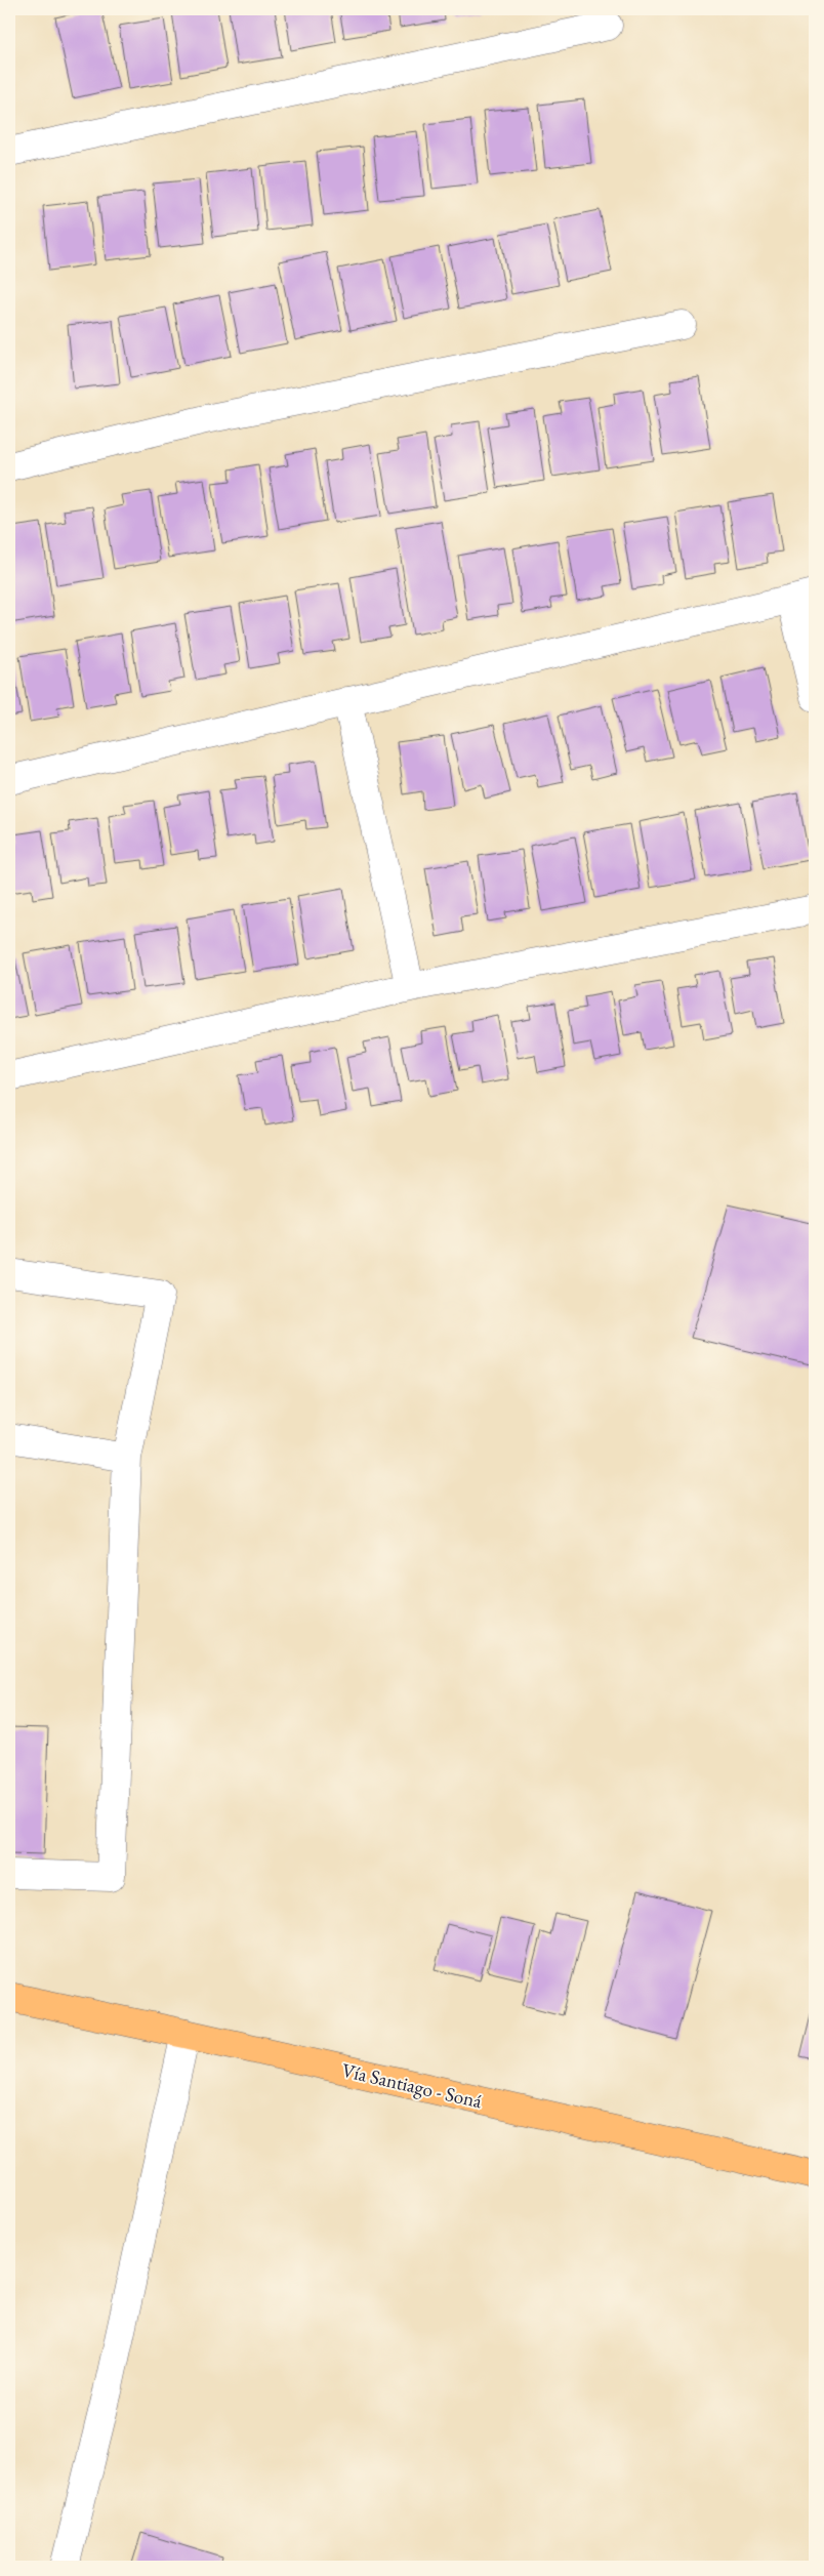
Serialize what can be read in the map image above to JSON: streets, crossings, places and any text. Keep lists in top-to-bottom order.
{
  "streets": {
    "main road": ["Vía Santiago - Soná"]
  }
}
